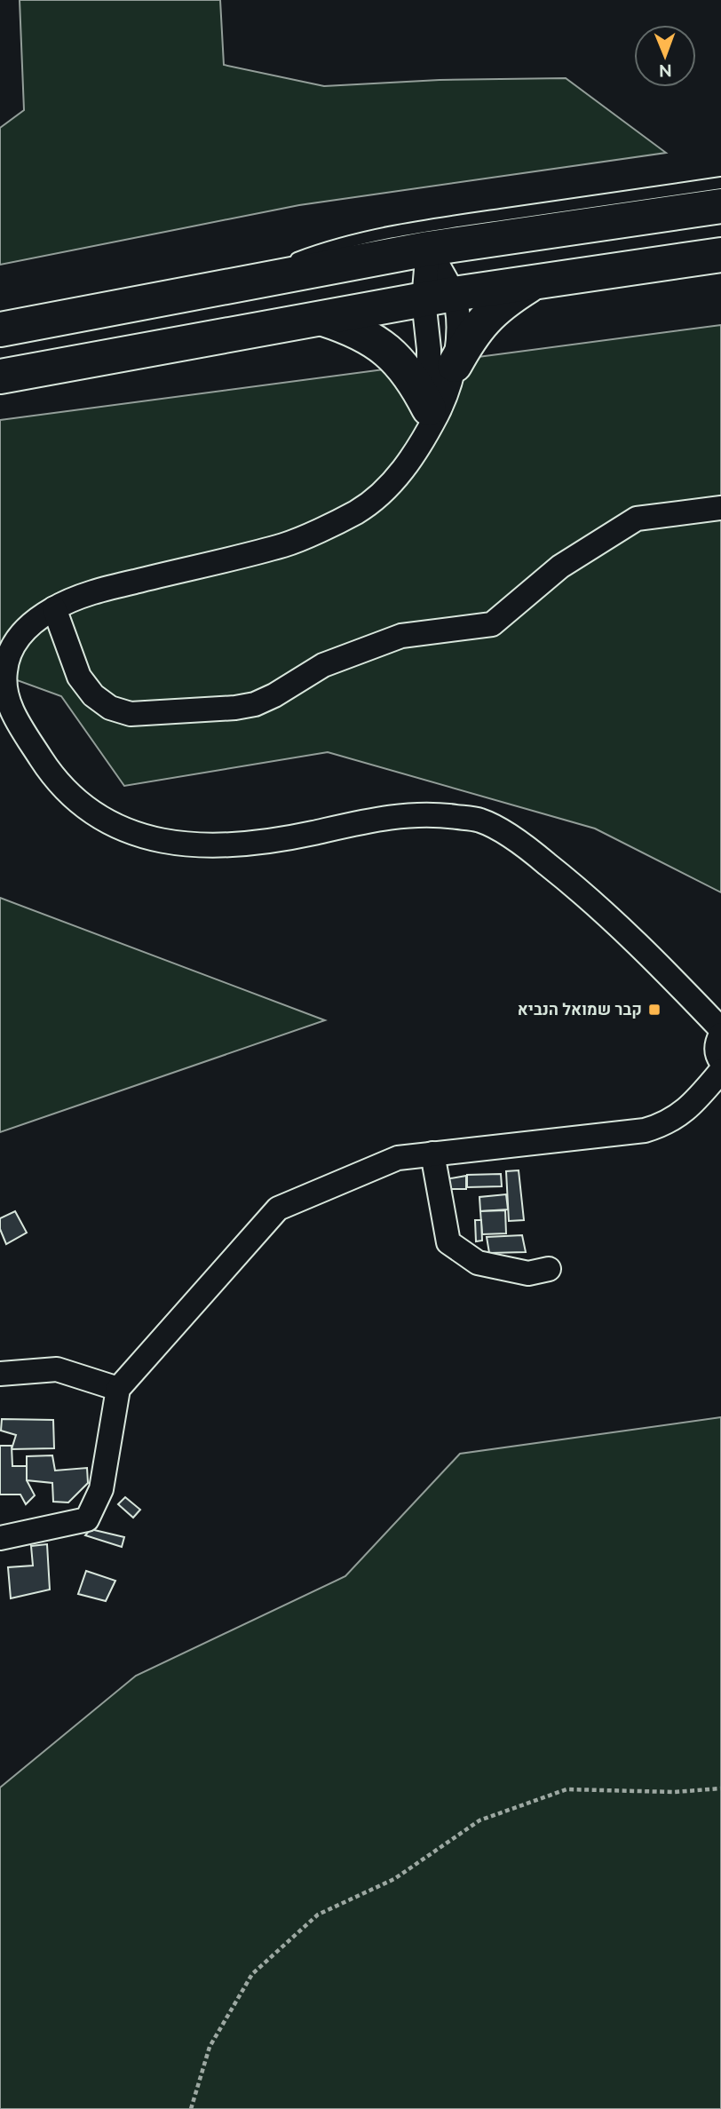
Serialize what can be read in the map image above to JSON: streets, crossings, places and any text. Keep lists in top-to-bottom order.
{
  "places": {
    "transit": ["קבר שמואל הנביא"]
  },
  "north": "bottom"
}
